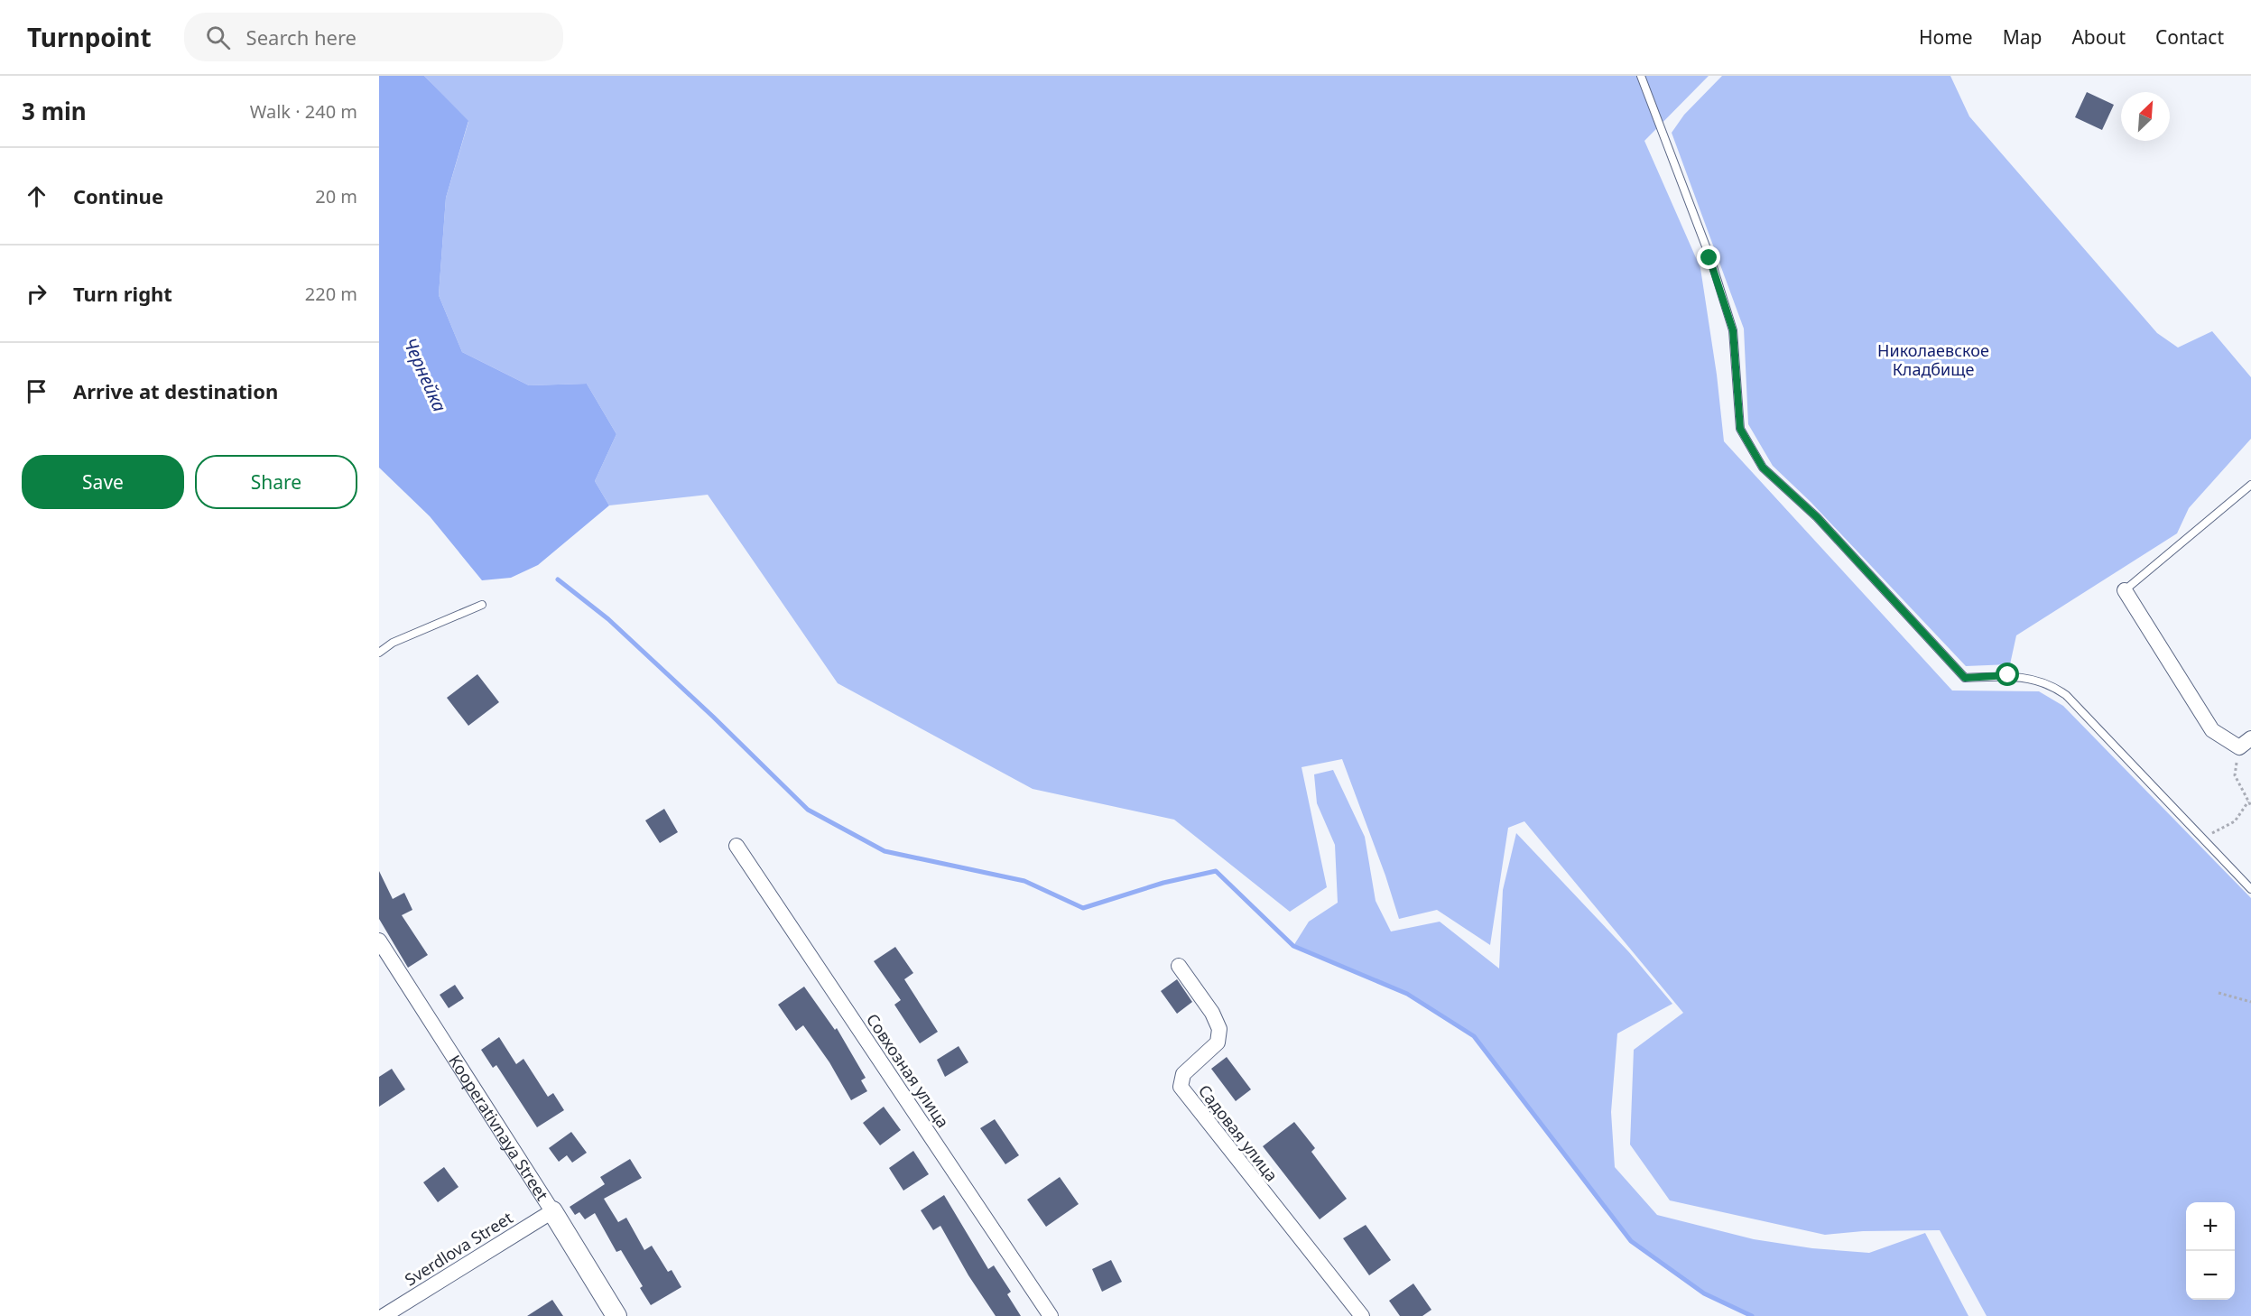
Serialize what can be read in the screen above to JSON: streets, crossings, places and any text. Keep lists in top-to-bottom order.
{
  "streets": {
    "street": [
      "Совхозная улица",
      "Kooperativnaya Street",
      "Садовая улица",
      "Sverdlova Street"
    ]
  },
  "crossings": [
    ["Kooperativnaya Street", "Sverdlova Street"]
  ],
  "water": ["Чернейка"],
  "parks": ["Николаевское Кладбище"],
  "north": "top right",
  "page": {
    "header": "Turnpoint",
    "search": "Search here",
    "nav": [
      "Home",
      "Map",
      "About",
      "Contact"
    ],
    "heading": ["3 min", "Walk · 240 m"],
    "list": [
      ["Continue", "20 m"],
      ["Turn right", "220 m"],
      "Arrive at destination"
    ],
    "buttons": ["Save", "Share"],
    "map_buttons": ["+", "−"]
  }
}
